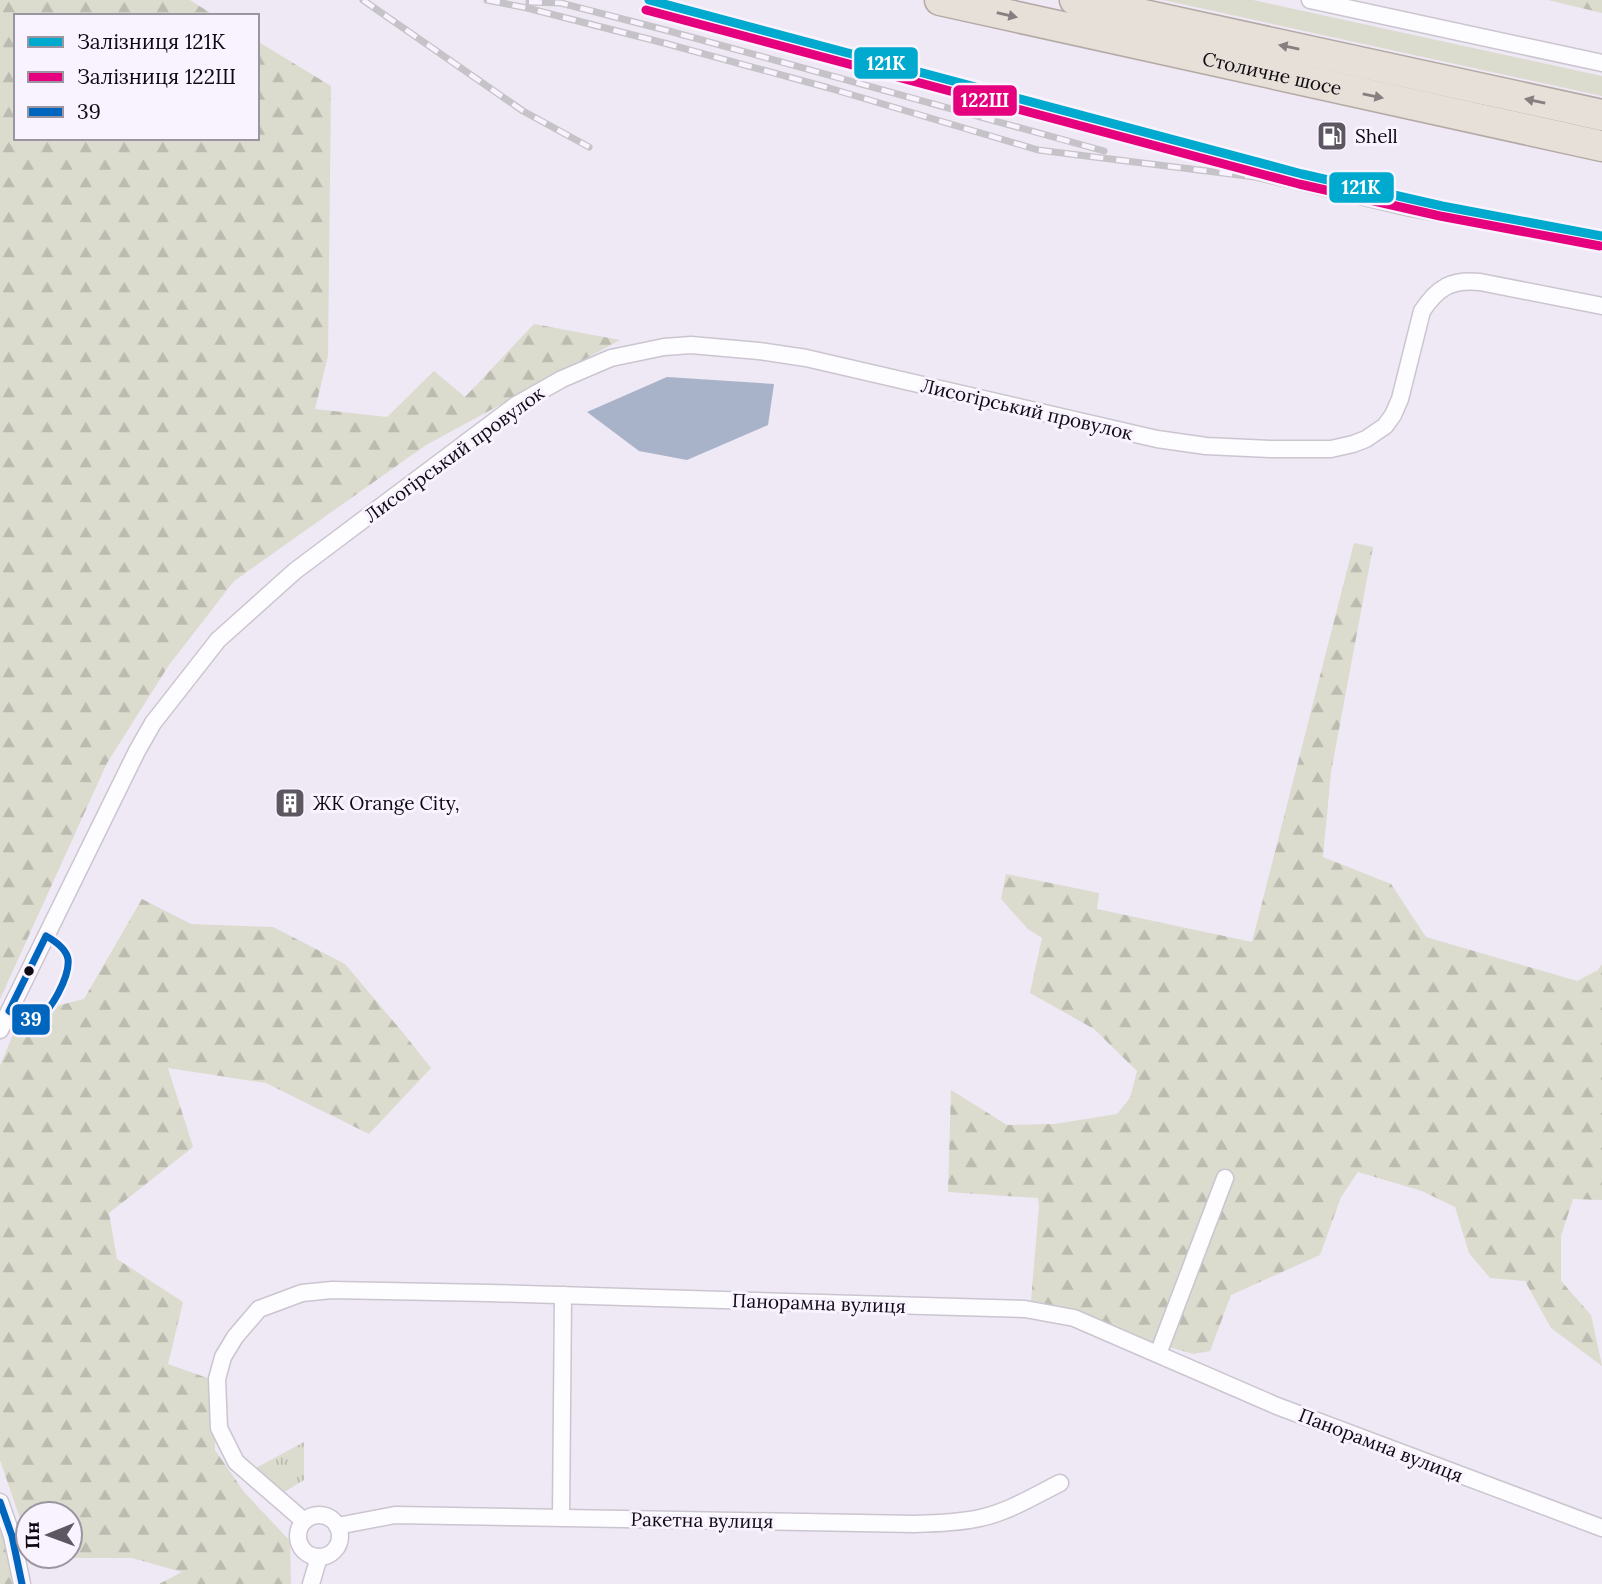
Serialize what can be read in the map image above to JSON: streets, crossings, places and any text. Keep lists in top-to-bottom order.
{
  "streets": {
    "highway": ["Столичне шосе"],
    "street": ["Лисогірський провулок", "Панорамна вулиця", "Ракетна вулиця"]
  },
  "crossings": [
    ["Панорамна вулиця", "Ракетна вулиця"]
  ],
  "places": {
    "fuel station": ["Shell"],
    "building": ["ЖК Orange City,"]
  },
  "lines": ["rail line 121К", "rail line 122Ш", "transit line 39"],
  "legend": ["Залізниця 121К", "Залізниця 122Ш", "39"],
  "north": "left"
}
